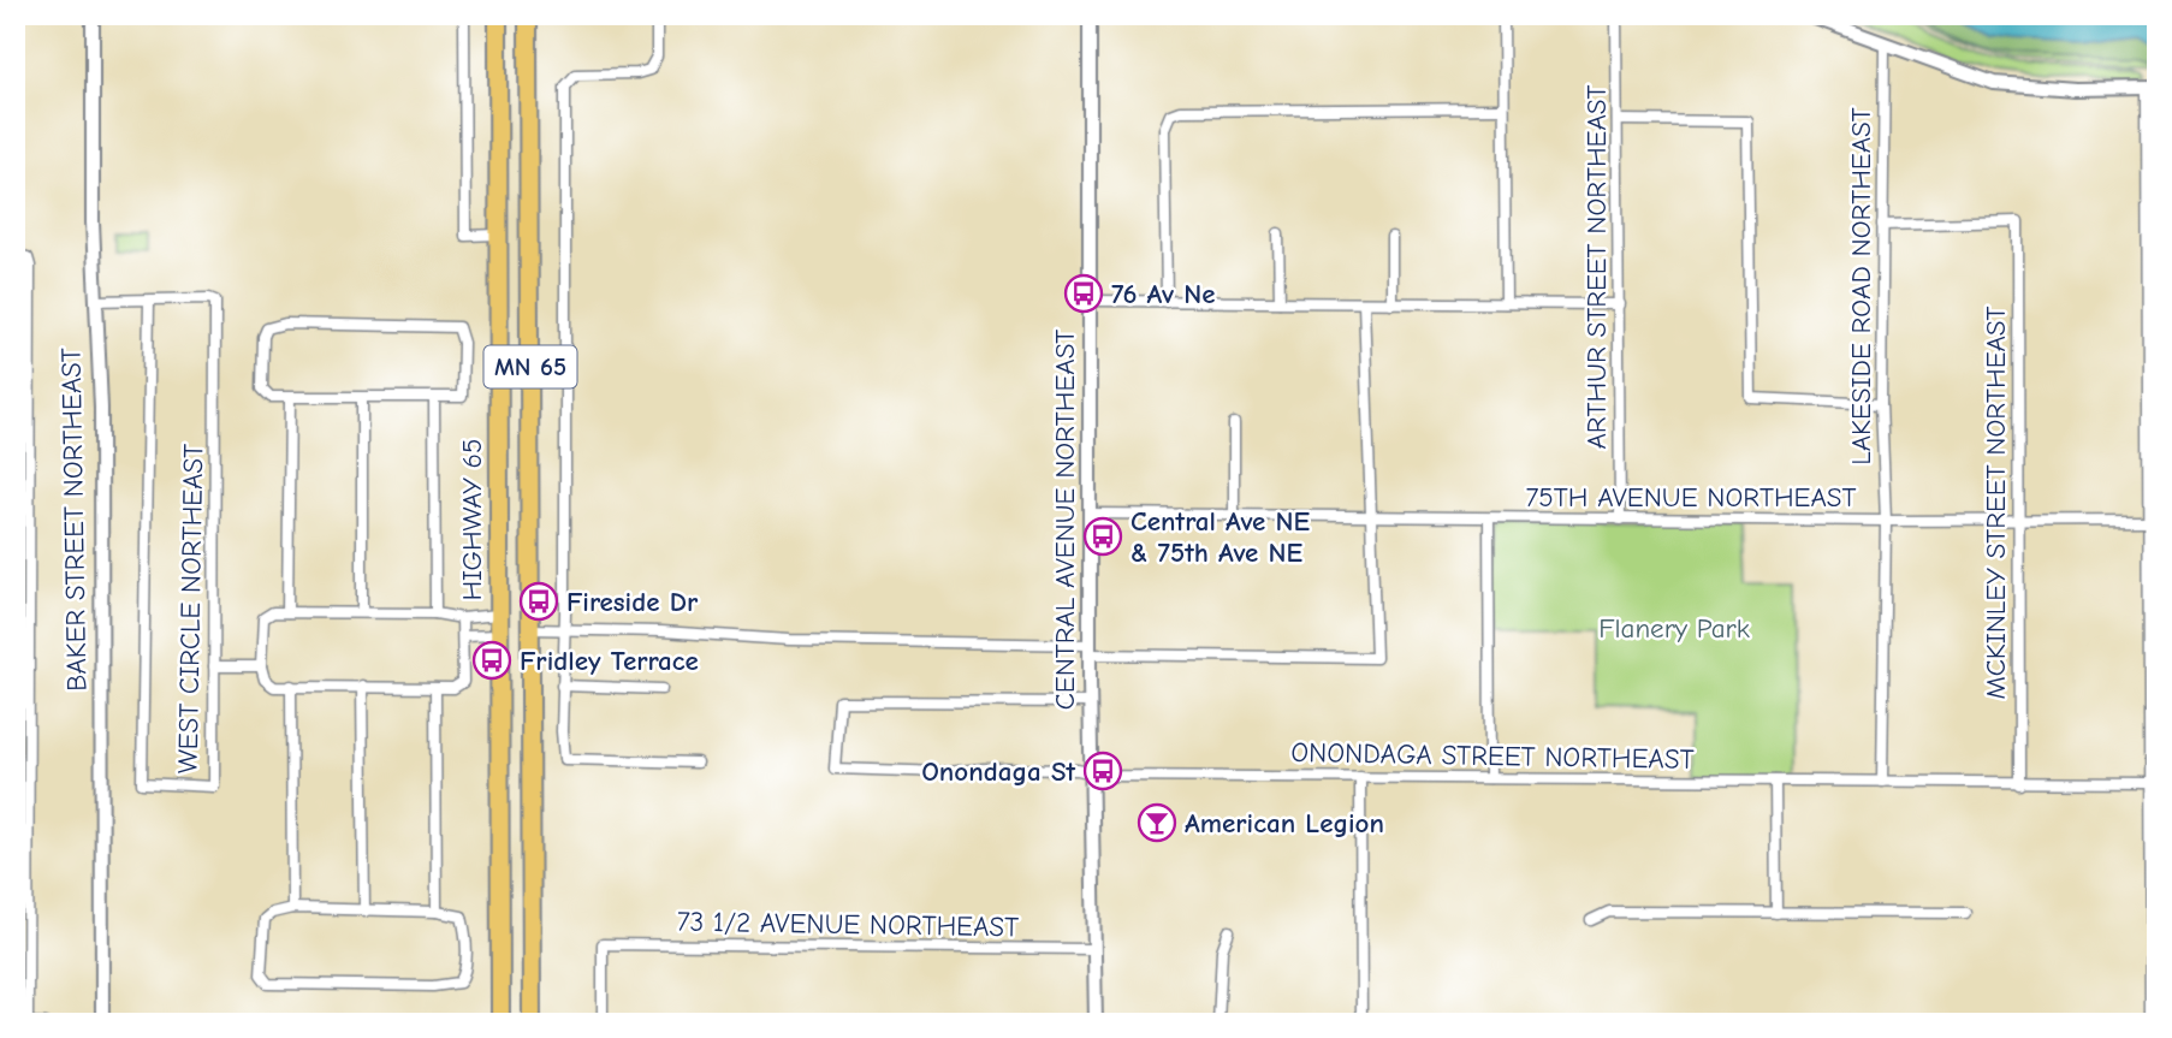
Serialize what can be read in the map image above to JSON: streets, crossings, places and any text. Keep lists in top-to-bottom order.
{
  "streets": {
    "highway": ["MN 65", "HIGHWAY 65"],
    "street": [
      "ARTHUR STREET NORTHEAST",
      "LAKESIDE ROAD NORTHEAST",
      "75TH AVENUE NORTHEAST",
      "MCKINLEY STREET NORTHEAST",
      "BAKER STREET NORTHEAST",
      "CENTRAL AVENUE NORTHEAST",
      "WEST CIRCLE NORTHEAST",
      "ONONDAGA STREET NORTHEAST",
      "73 1/2 AVENUE NORTHEAST"
    ]
  },
  "crossings": [
    ["ARTHUR STREET NORTHEAST", "75TH AVENUE NORTHEAST"],
    ["LAKESIDE ROAD NORTHEAST", "75TH AVENUE NORTHEAST"],
    ["LAKESIDE ROAD NORTHEAST", "MCKINLEY STREET NORTHEAST"],
    ["LAKESIDE ROAD NORTHEAST", "ONONDAGA STREET NORTHEAST"],
    ["75TH AVENUE NORTHEAST", "MCKINLEY STREET NORTHEAST"],
    ["75TH AVENUE NORTHEAST", "CENTRAL AVENUE NORTHEAST"],
    ["MCKINLEY STREET NORTHEAST", "ONONDAGA STREET NORTHEAST"],
    ["BAKER STREET NORTHEAST", "WEST CIRCLE NORTHEAST"],
    ["CENTRAL AVENUE NORTHEAST", "ONONDAGA STREET NORTHEAST"],
    ["CENTRAL AVENUE NORTHEAST", "73 1/2 AVENUE NORTHEAST"]
  ],
  "parks": ["Flanery Park"],
  "places": {
    "bus stop": [
      "76 Av Ne",
      "Central Ave NE & 75th Ave NE",
      "Fireside Dr",
      "Fridley Terrace",
      "Onondaga St"
    ],
    "bar": ["American Legion"]
  }
}
